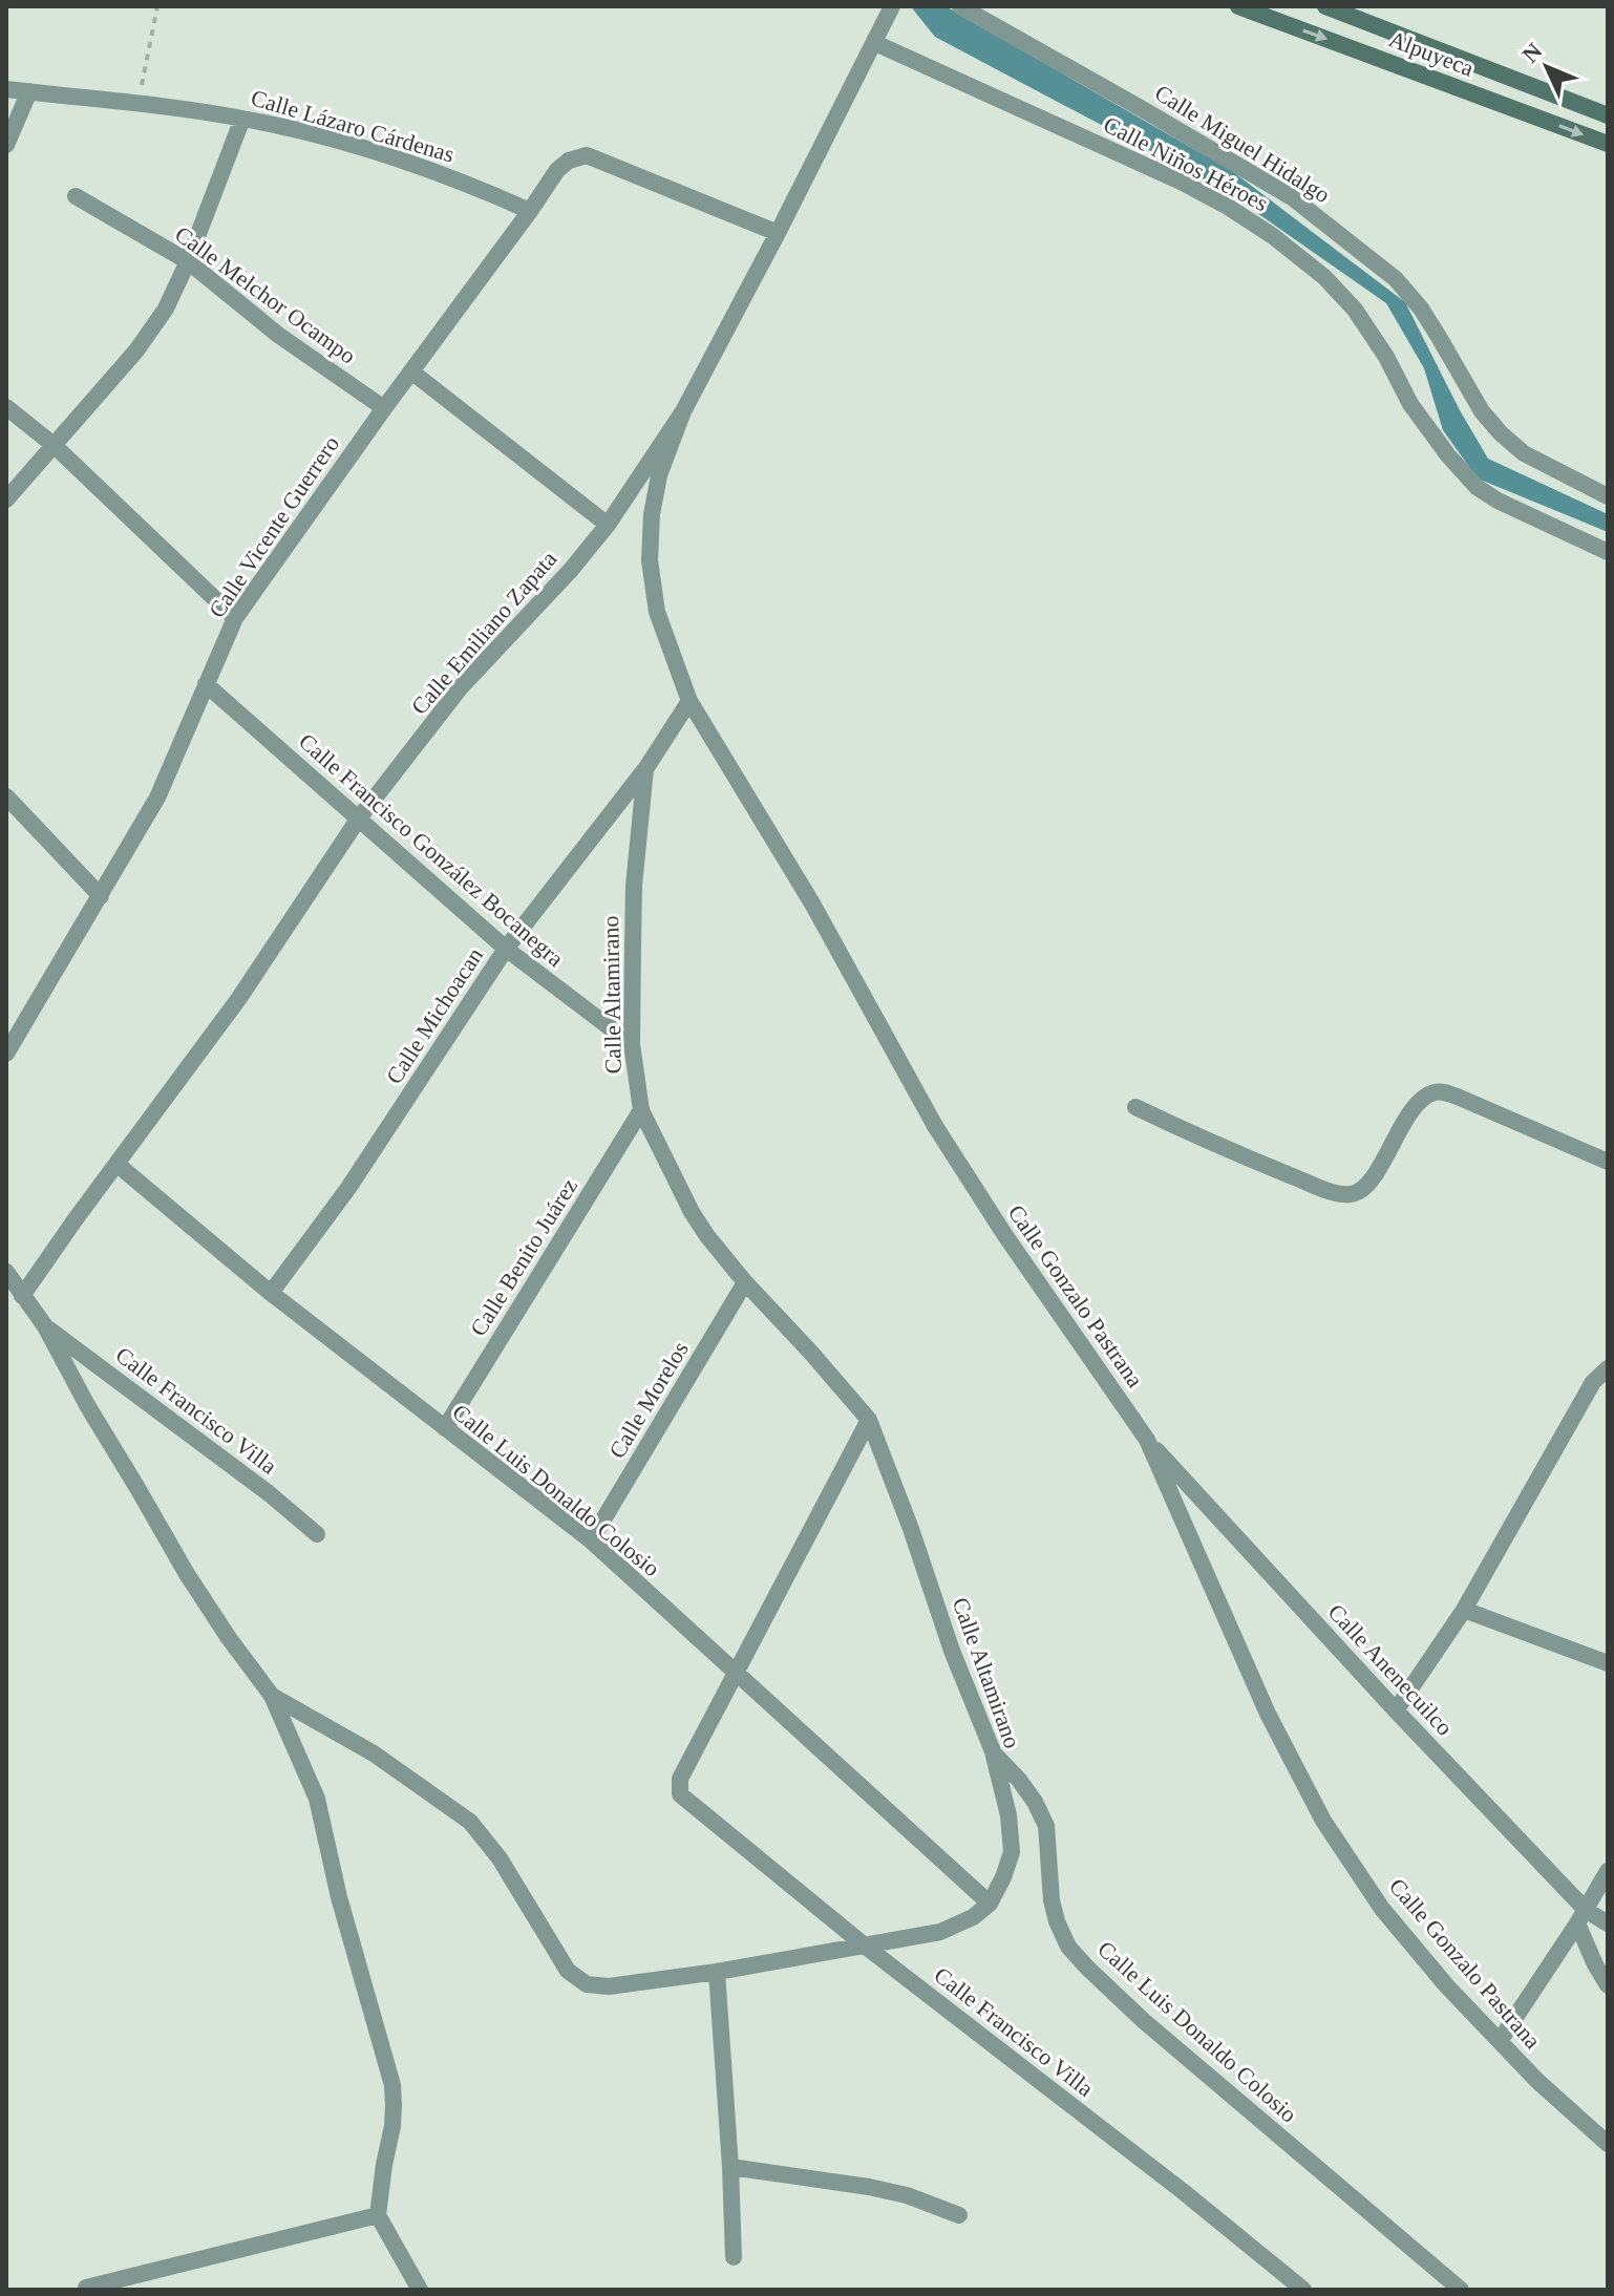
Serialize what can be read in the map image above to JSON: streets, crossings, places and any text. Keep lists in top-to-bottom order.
{
  "streets": {
    "main road": ["Alpuyeca"],
    "street": [
      "Calle Lázaro Cárdenas",
      "Calle Miguel Hidalgo",
      "Calle Niños Héroes",
      "Calle Melchor Ocampo",
      "Calle Vicente Guerrero",
      "Calle Emiliano Zapata",
      "Calle Francisco González Bocanegra",
      "Calle Altamirano",
      "Calle Michoacan",
      "Calle Benito Juárez",
      "Calle Gonzalo Pastrana",
      "Calle Morelos",
      "Calle Francisco Villa",
      "Calle Luis Donaldo Colosio",
      "Calle Anenecuilco"
    ]
  },
  "crossings": [
    ["Calle Lázaro Cárdenas", "Calle Vicente Guerrero"],
    ["Calle Niños Héroes", "Calle Emiliano Zapata"],
    ["Calle Melchor Ocampo", "Calle Vicente Guerrero"],
    ["Calle Vicente Guerrero", "Calle Emiliano Zapata"],
    ["Calle Vicente Guerrero", "Calle Francisco González Bocanegra"],
    ["Calle Emiliano Zapata", "Calle Francisco González Bocanegra"],
    ["Calle Emiliano Zapata", "Calle Gonzalo Pastrana"],
    ["Calle Emiliano Zapata", "Calle Luis Donaldo Colosio"],
    ["Calle Francisco González Bocanegra", "Calle Altamirano"],
    ["Calle Francisco González Bocanegra", "Calle Michoacan"],
    ["Calle Altamirano", "Calle Michoacan"],
    ["Calle Altamirano", "Calle Benito Juárez"],
    ["Calle Altamirano", "Calle Gonzalo Pastrana"],
    ["Calle Altamirano", "Calle Morelos"],
    ["Calle Altamirano", "Calle Luis Donaldo Colosio"],
    ["Calle Michoacan", "Calle Luis Donaldo Colosio"],
    ["Calle Benito Juárez", "Calle Luis Donaldo Colosio"],
    ["Calle Gonzalo Pastrana", "Calle Anenecuilco"],
    ["Calle Morelos", "Calle Luis Donaldo Colosio"],
    ["Calle Francisco Villa", "Calle Luis Donaldo Colosio"]
  ],
  "north": "top left"
}
